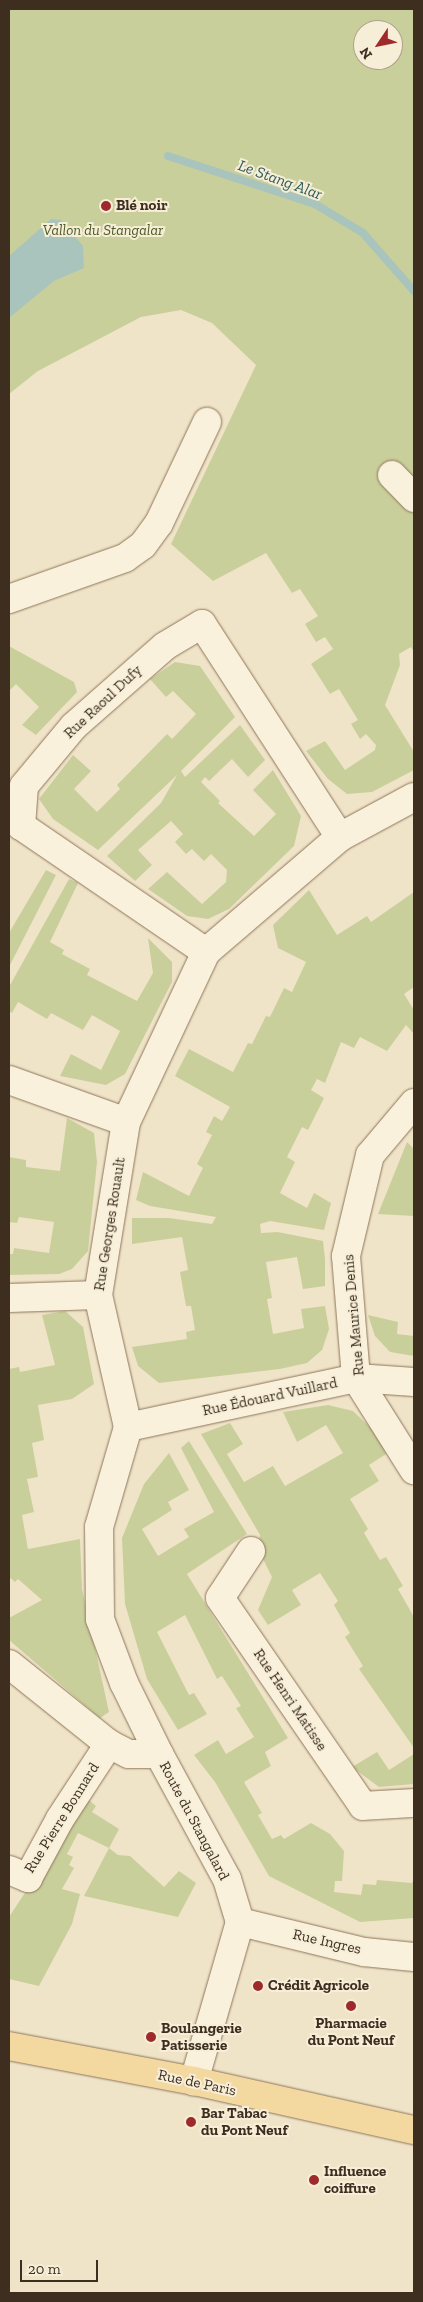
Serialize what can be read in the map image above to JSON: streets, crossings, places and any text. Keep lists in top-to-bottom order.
{
  "streets": {
    "main road": ["Rue de Paris"],
    "street": [
      "Rue Raoul Dufy",
      "Rue Georges Rouault",
      "Rue Maurice Denis",
      "Rue Édouard Vuillard",
      "Rue Henri Matisse",
      "Rue Pierre Bonnard",
      "Route du Stangalard",
      "Rue Ingres"
    ]
  },
  "crossings": [
    ["Rue Raoul Dufy", "Rue Georges Rouault"],
    ["Rue Georges Rouault", "Rue Édouard Vuillard"],
    ["Rue Georges Rouault", "Route du Stangalard"],
    ["Rue Maurice Denis", "Rue Édouard Vuillard"],
    ["Rue Pierre Bonnard", "Route du Stangalard"],
    ["Route du Stangalard", "Rue Ingres"]
  ],
  "water": ["Le Stang Alar"],
  "parks": ["Vallon du Stangalar"],
  "places": [
    "Blé noir",
    "Crédit Agricole",
    "Pharmacie du Pont Neuf",
    "Boulangerie Patisserie",
    "Bar Tabac du Pont Neuf",
    "Influence coiffure"
  ],
  "scale_bar": "20 m",
  "north": "bottom left"
}
